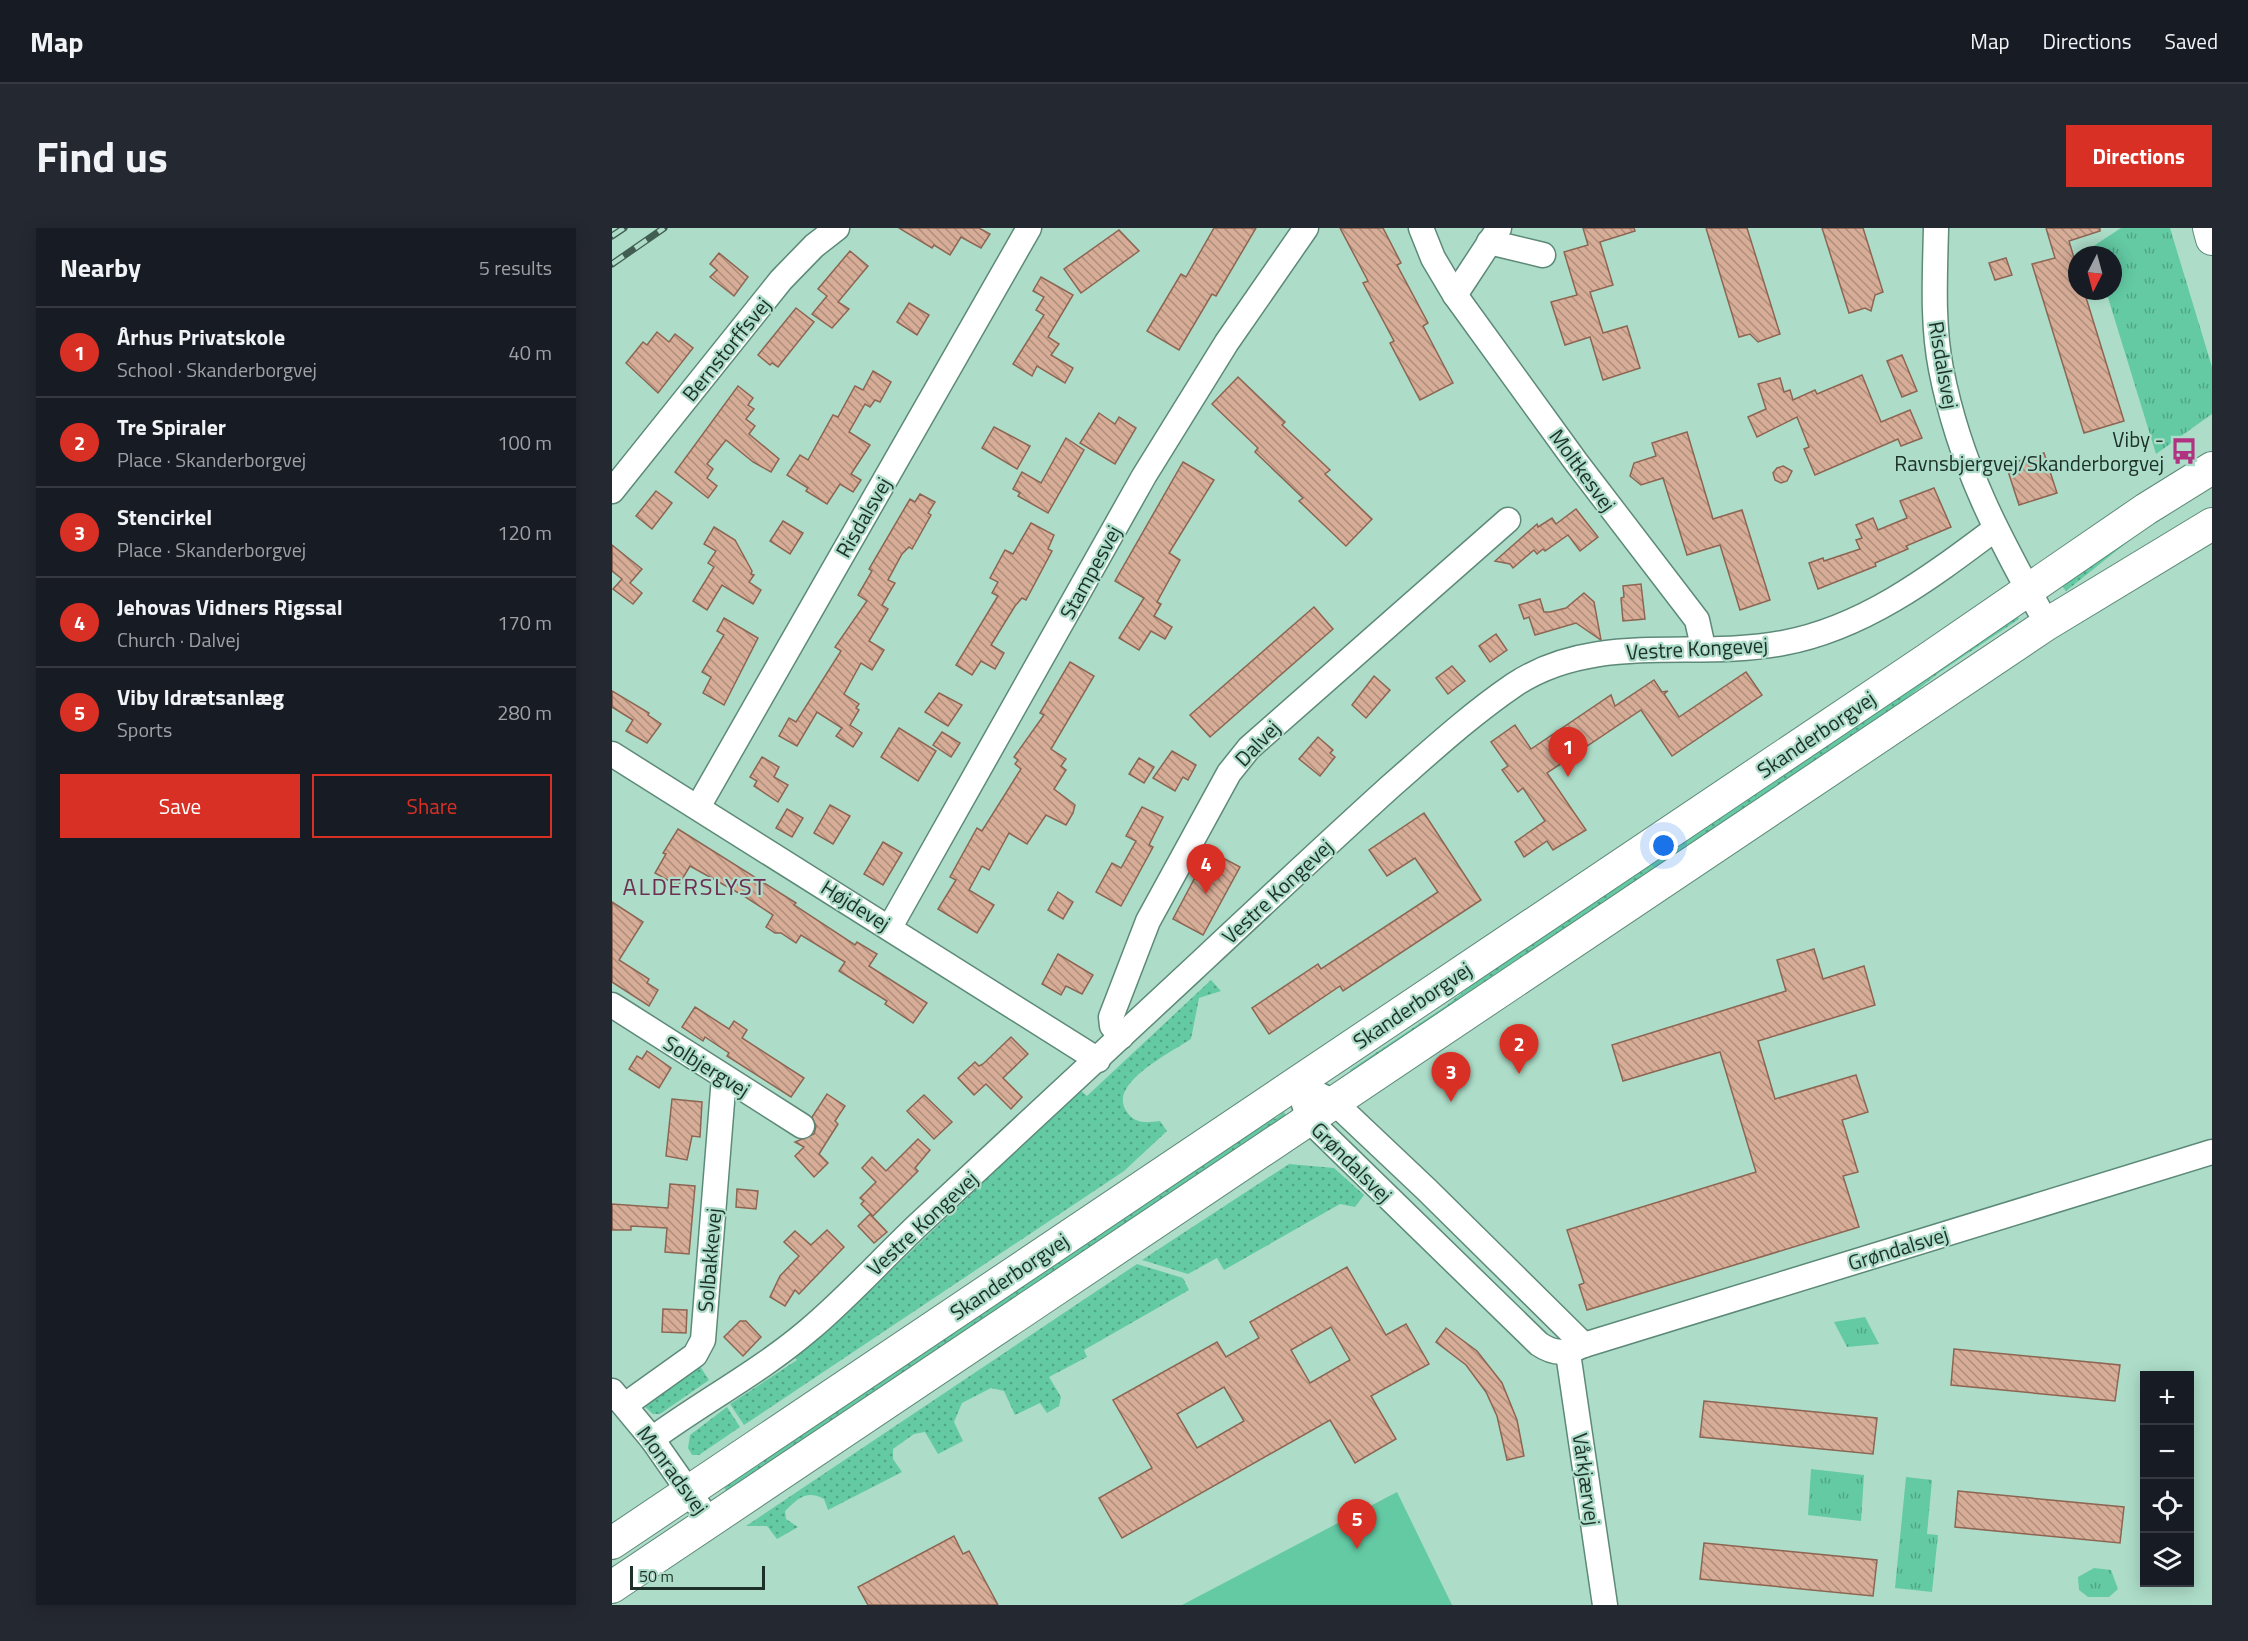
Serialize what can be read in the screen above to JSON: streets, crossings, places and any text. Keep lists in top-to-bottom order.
{
  "streets": {
    "main road": ["Skanderborgvej"],
    "street": [
      "Bernstorffsvej",
      "Risdalsvej",
      "Moltkesvej",
      "Stampesvej",
      "Vestre Kongevej",
      "Dalvej",
      "Højdevej",
      "Solbjergvej",
      "Grøndalsvej",
      "Solbakkevej",
      "Monradsvej",
      "Vårkjærvej"
    ]
  },
  "crossings": [
    ["Risdalsvej", "Vestre Kongevej"],
    ["Risdalsvej", "Skanderborgvej"],
    ["Risdalsvej", "Højdevej"],
    ["Moltkesvej", "Vestre Kongevej"],
    ["Stampesvej", "Højdevej"],
    ["Vestre Kongevej", "Dalvej"],
    ["Vestre Kongevej", "Højdevej"],
    ["Vestre Kongevej", "Monradsvej"],
    ["Skanderborgvej", "Grøndalsvej"],
    ["Skanderborgvej", "Monradsvej"],
    ["Solbjergvej", "Solbakkevej"],
    ["Grøndalsvej", "Vårkjærvej"],
    ["Solbakkevej", "Monradsvej"]
  ],
  "districts": ["ALDERSLYST"],
  "places": {
    "bus stop": ["Viby - Ravnsbjergvej/Skanderborgvej"]
  },
  "scale_bar": "50 m",
  "north": "bottom",
  "page": {
    "header": "Map",
    "nav": ["Map", "Directions", "Saved"],
    "title": "Find us",
    "buttons": [
      "Directions",
      ["Save", "Share"]
    ],
    "heading": ["Nearby", "5 results"],
    "list": [
      {
        "mark": "1",
        "name": "Århus Privatskole",
        "note": "School · Skanderborgvej",
        "value": "40 m"
      },
      {
        "mark": "2",
        "name": "Tre Spiraler",
        "note": "Place · Skanderborgvej",
        "value": "100 m"
      },
      {
        "mark": "3",
        "name": "Stencirkel",
        "note": "Place · Skanderborgvej",
        "value": "120 m"
      },
      {
        "mark": "4",
        "name": "Jehovas Vidners Rigssal",
        "note": "Church · Dalvej",
        "value": "170 m"
      },
      {
        "mark": "5",
        "name": "Viby Idrætsanlæg",
        "note": "Sports",
        "value": "280 m"
      }
    ],
    "pins": [
      "1",
      "4",
      "2",
      "3",
      "5"
    ],
    "map_buttons": ["+", "−"],
    "scale": "50 m"
  }
}
